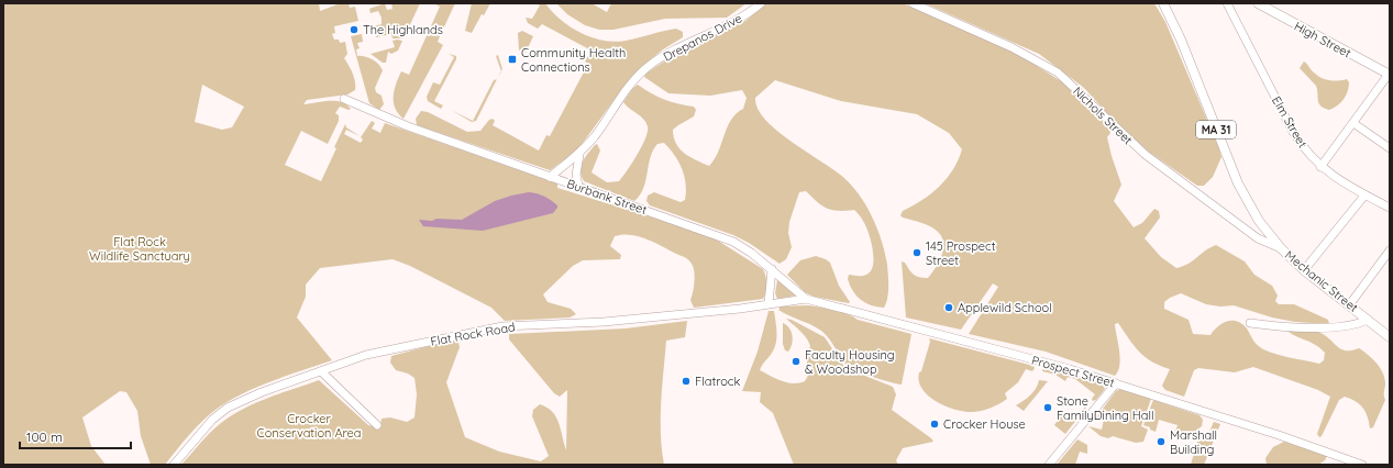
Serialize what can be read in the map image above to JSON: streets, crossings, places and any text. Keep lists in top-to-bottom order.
{
  "streets": {
    "main road": ["High Street", "MA 31", "Mechanic Street"],
    "street": [
      "Drepanos Drive",
      "Nichols Street",
      "Elm Street",
      "Burbank Street",
      "Flat Rock Road",
      "Prospect Street"
    ]
  },
  "crossings": [
    ["Drepanos Drive", "Burbank Street"],
    ["Nichols Street", "Mechanic Street"],
    ["Burbank Street", "Flat Rock Road"],
    ["Burbank Street", "Prospect Street"],
    ["Flat Rock Road", "Prospect Street"]
  ],
  "parks": ["Flat Rock Wildlife Sanctuary", "Crocker Conservation Area"],
  "places": {
    "other": [
      "The Highlands",
      "145 Prospect Street",
      "Applewild School",
      "Faculty Housing & Woodshop",
      "Flatrock",
      "Stone FamilyDining Hall",
      "Crocker House",
      "Marshall Building"
    ],
    "transit": ["Community Health Connections"]
  },
  "scale_bar": "100 m"
}
